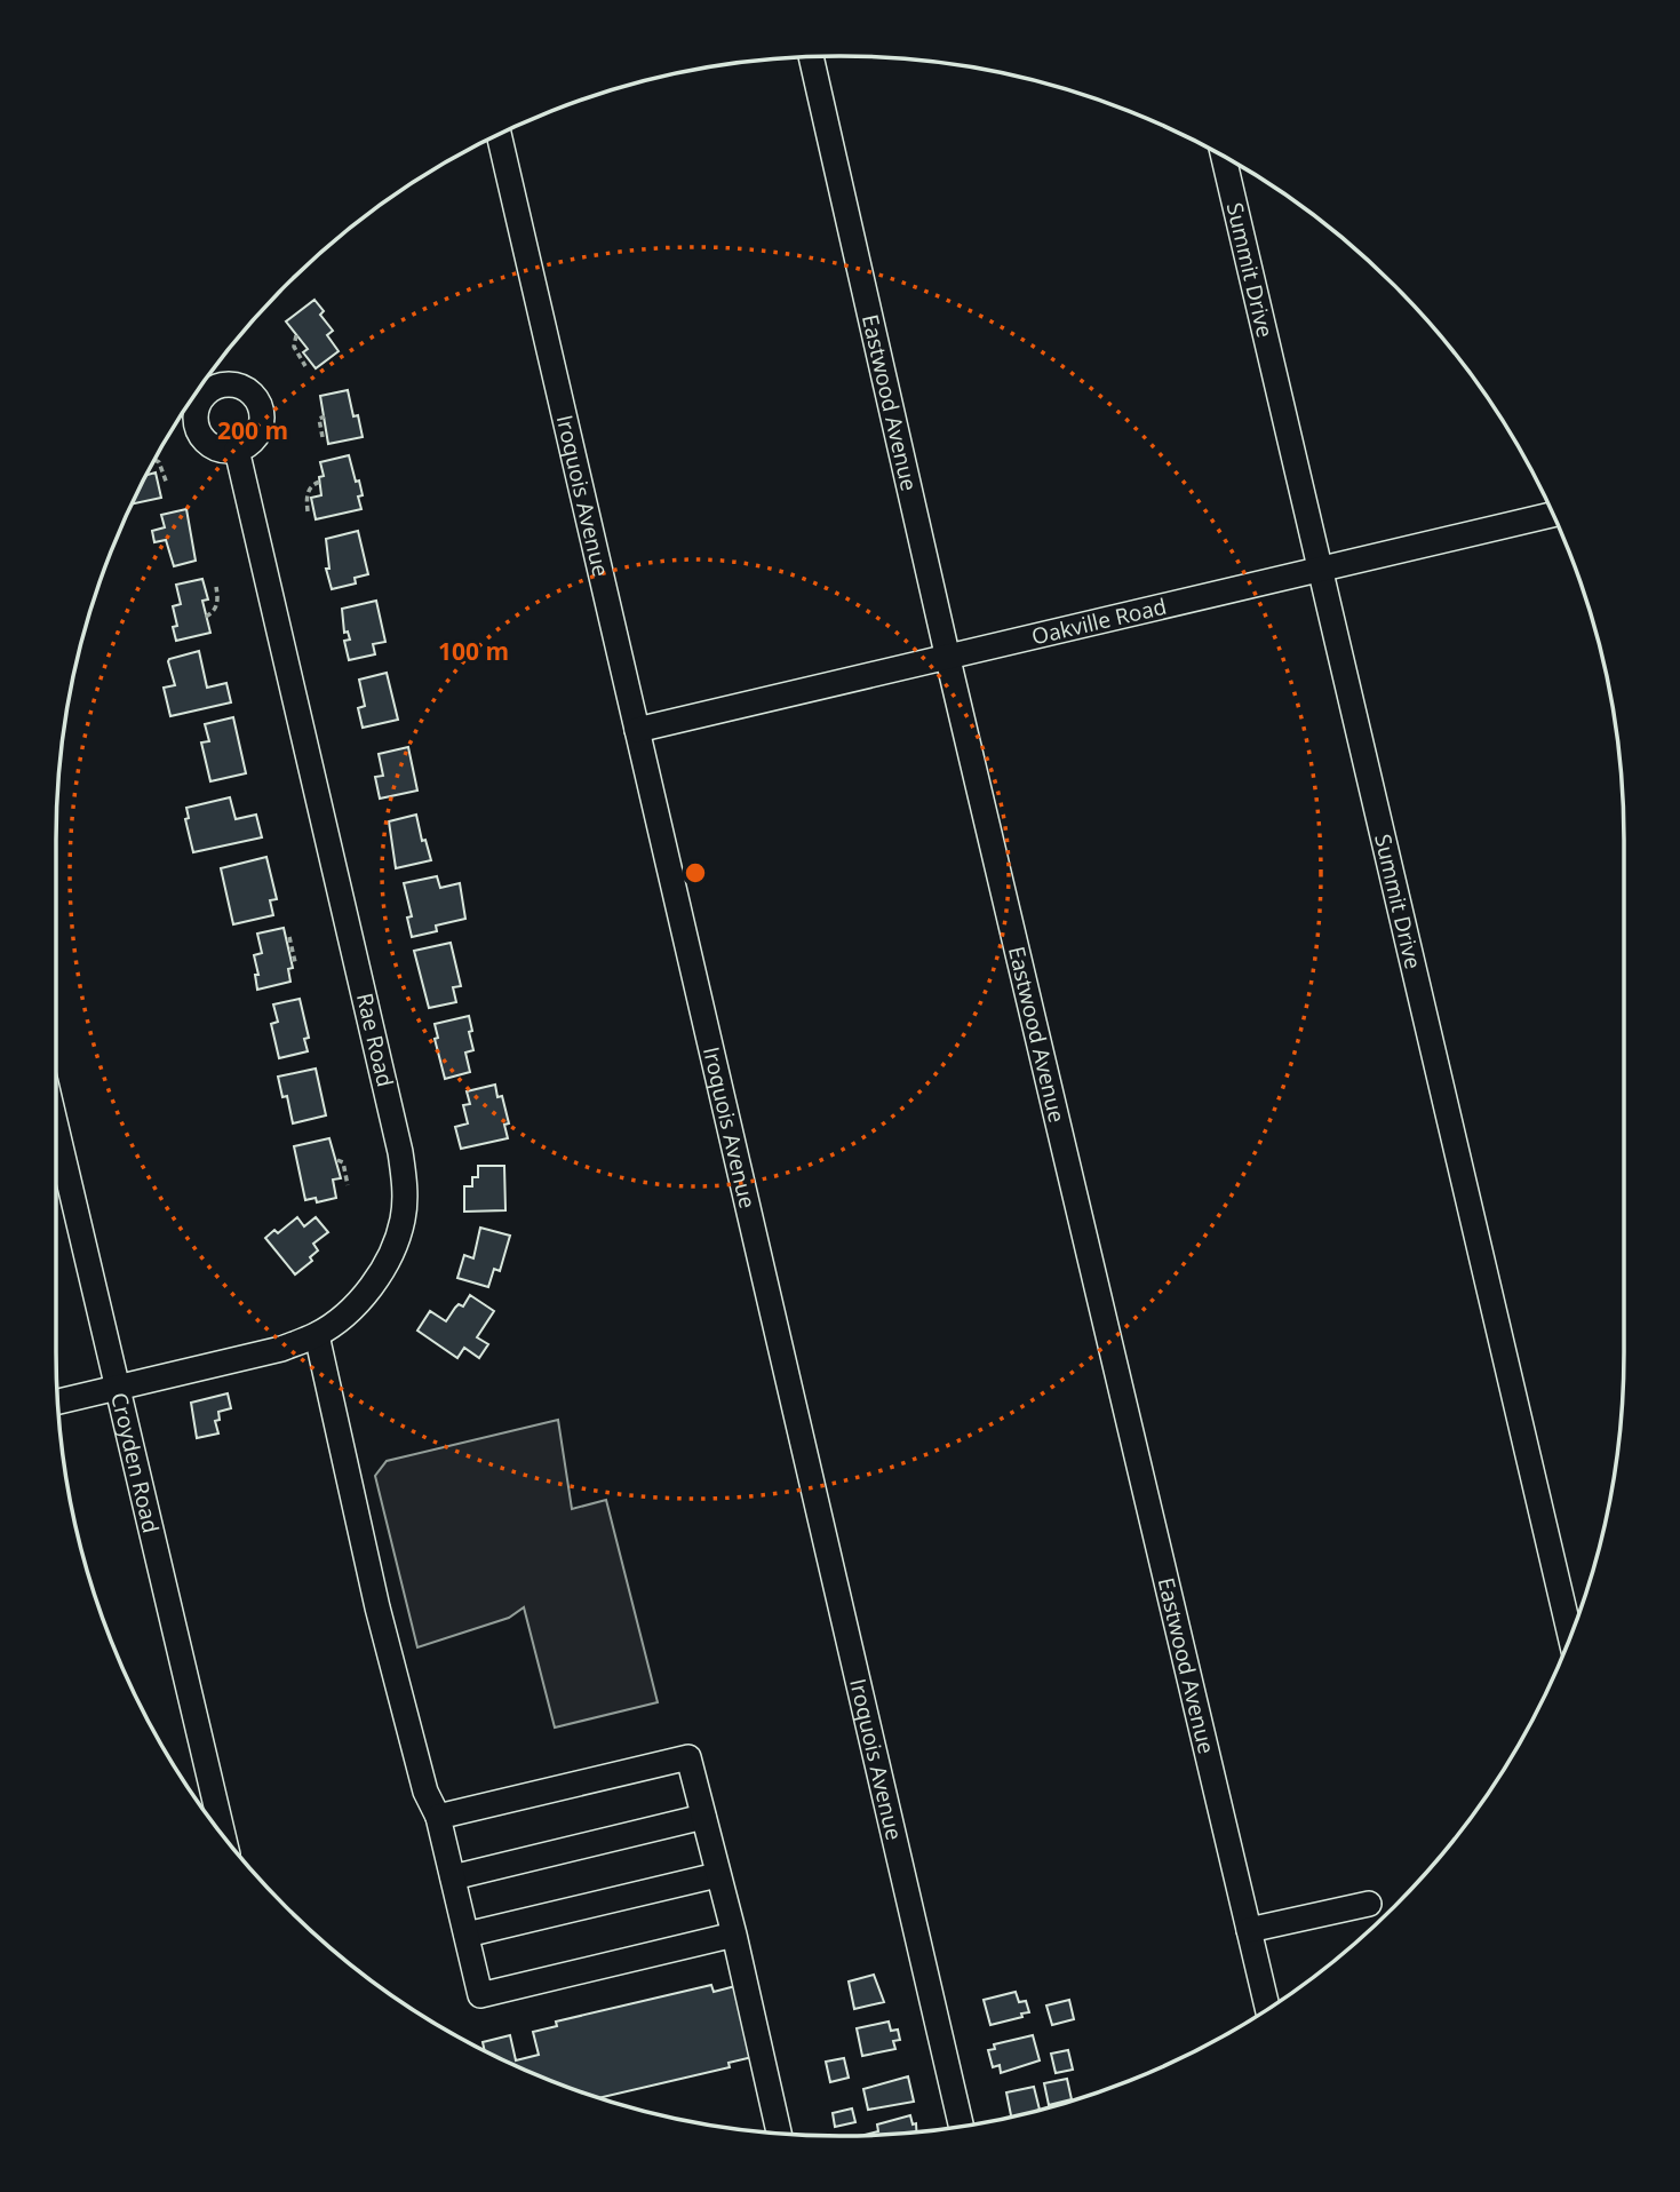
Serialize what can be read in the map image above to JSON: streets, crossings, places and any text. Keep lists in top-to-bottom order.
{
  "streets": {
    "street": [
      "Summit Drive",
      "Eastwood Avenue",
      "Iroquois Avenue",
      "Oakville Road",
      "Rae Road",
      "Croyden Road"
    ]
  },
  "crossings": [
    ["Summit Drive", "Oakville Road"],
    ["Eastwood Avenue", "Oakville Road"],
    ["Iroquois Avenue", "Oakville Road"],
    ["Rae Road", "Croyden Road"]
  ],
  "rings": ["200 m", "100 m"]
}
